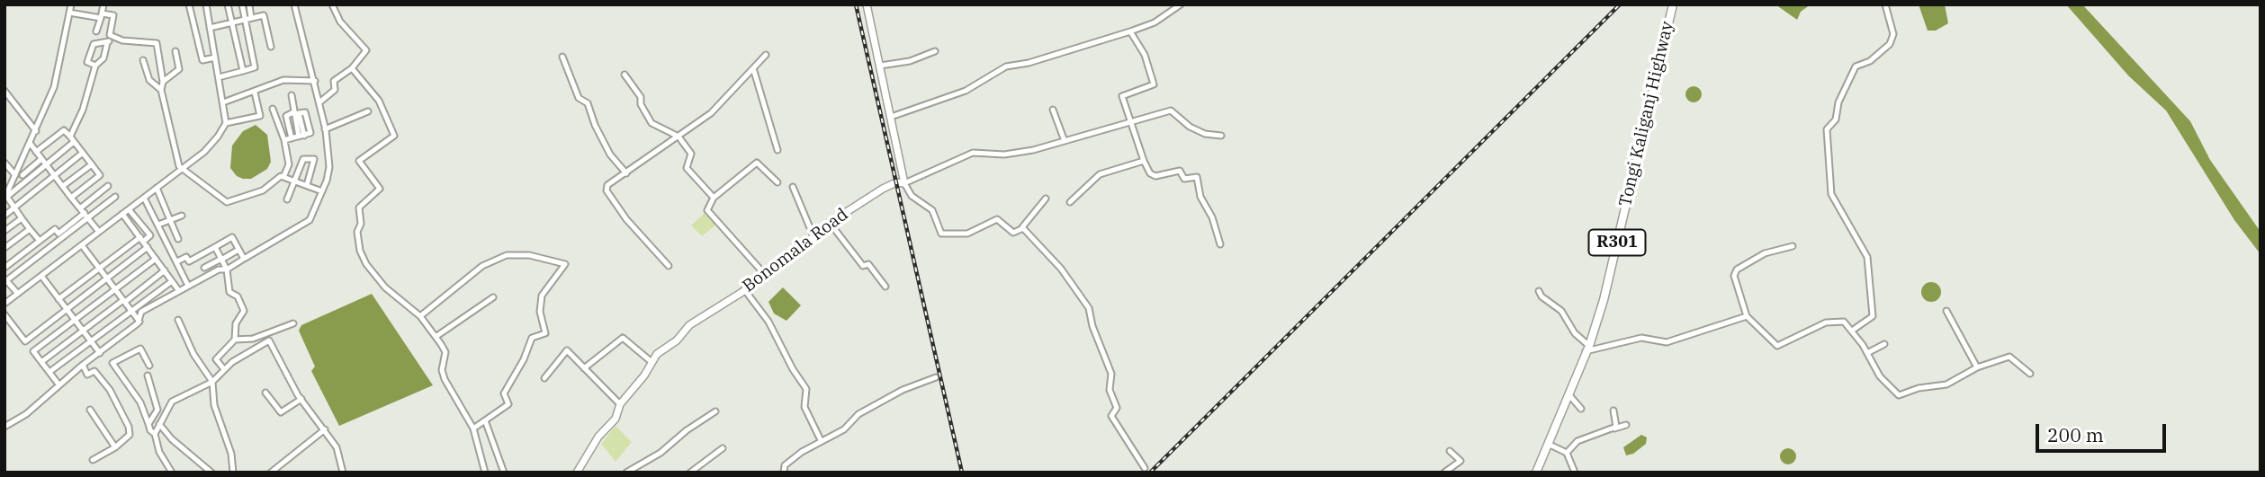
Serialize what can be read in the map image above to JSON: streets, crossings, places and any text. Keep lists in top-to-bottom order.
{
  "streets": {
    "main road": ["Tongi Kaliganj Highway", "R301"],
    "street": ["Bonomala Road"]
  },
  "scale_bar": "200 m"
}
